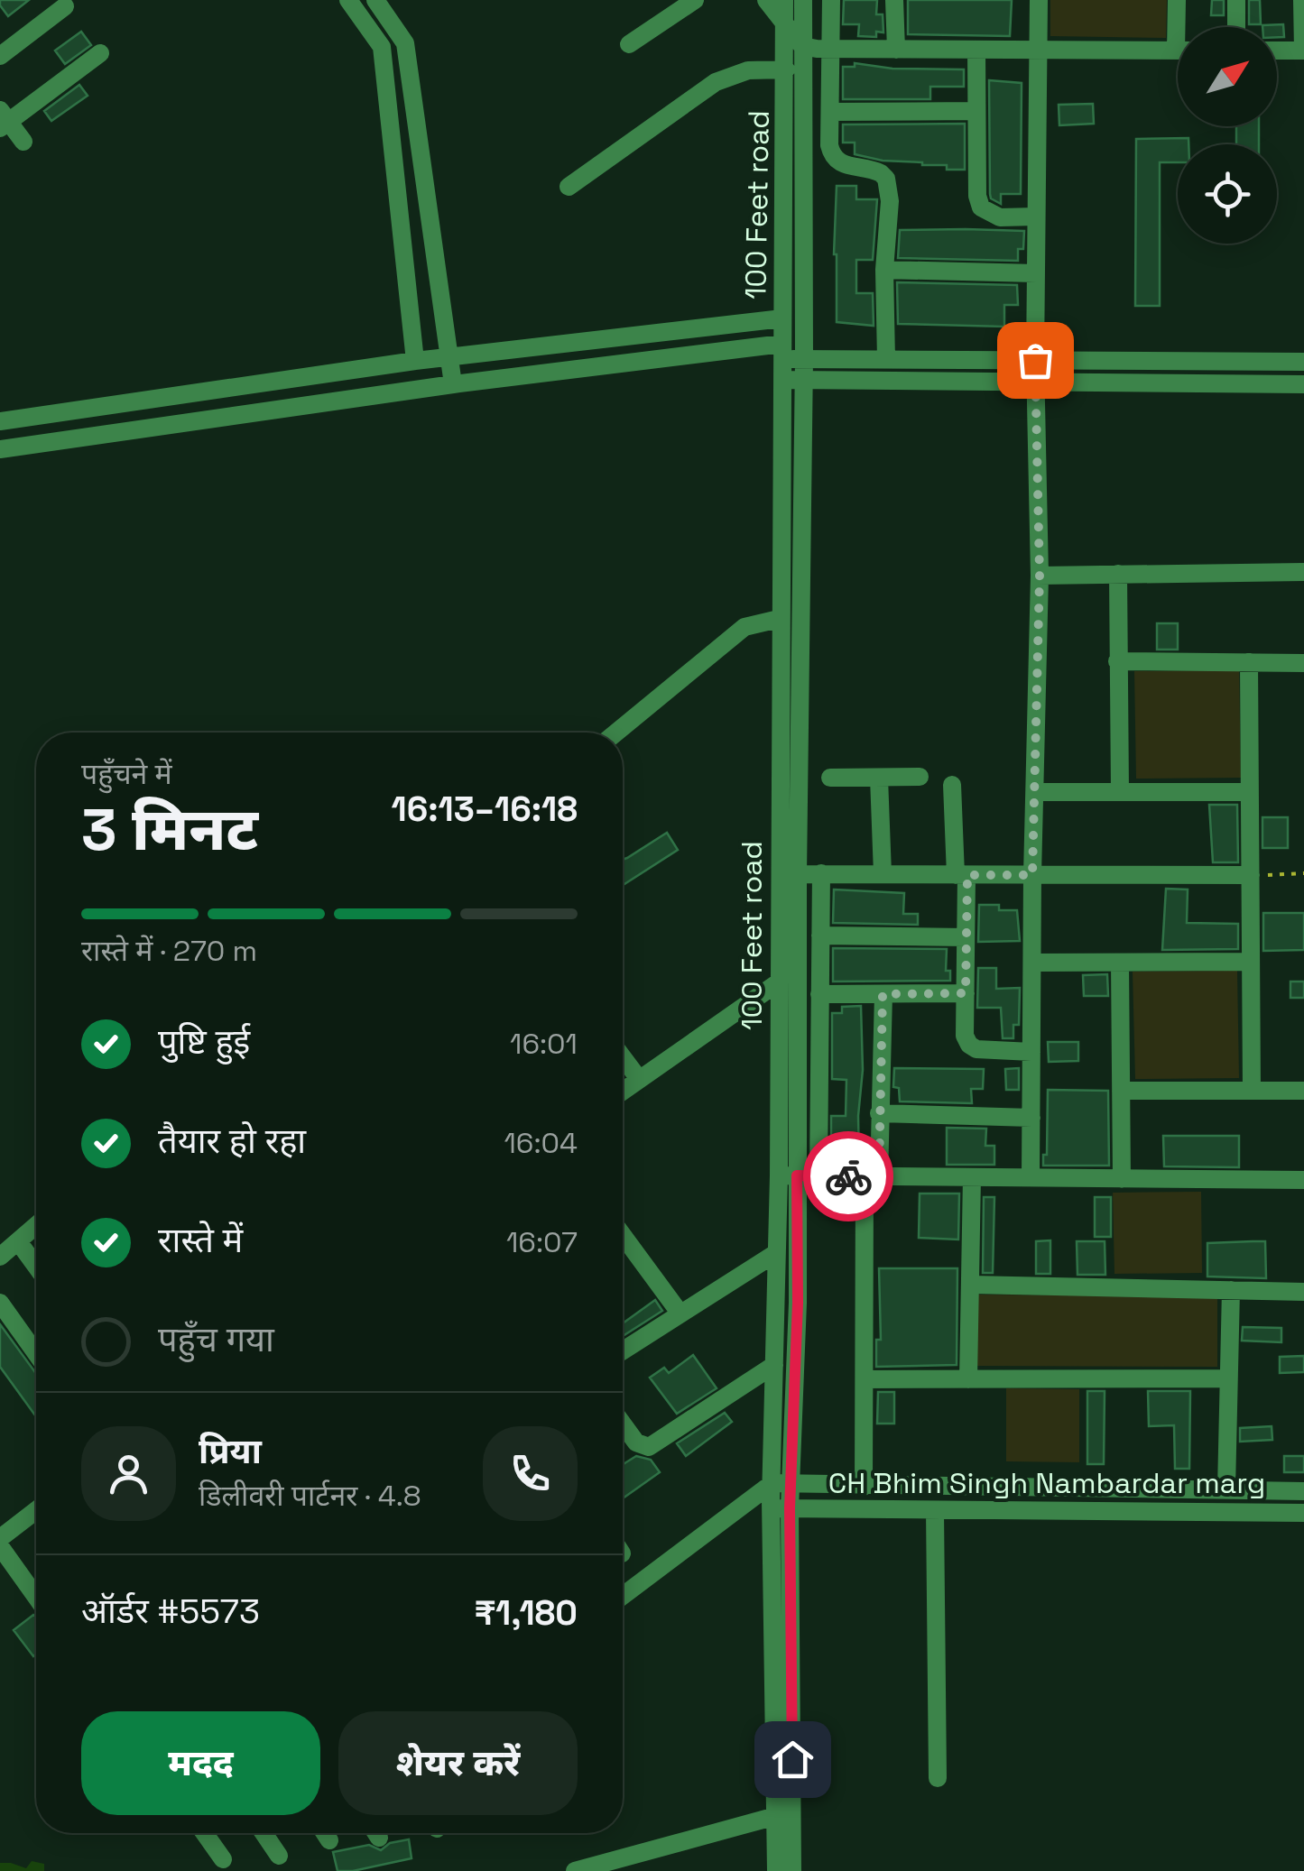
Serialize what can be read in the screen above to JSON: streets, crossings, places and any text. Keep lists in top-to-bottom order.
{
  "streets": {
    "street": ["100 Feet road", "CH Bhim Singh Nambardar marg"]
  },
  "crossings": [
    ["100 Feet road", "CH Bhim Singh Nambardar marg"]
  ],
  "north": "top right",
  "page": {
    "heading": ["3 मिनट", "पहुँचने में", "16:13–16:18"],
    "panel": [
      "प्रिया",
      "डिलीवरी पार्टनर · 4.8",
      "ऑर्डर #5573",
      "₹1,180"
    ],
    "bar": "रास्ते में · 270 m",
    "list": [
      ["पुष्टि हुई", "16:01"],
      ["तैयार हो रहा", "16:04"],
      ["रास्ते में", "16:07"],
      "पहुँच गया"
    ],
    "buttons": ["मदद", "शेयर करें"]
  }
}
